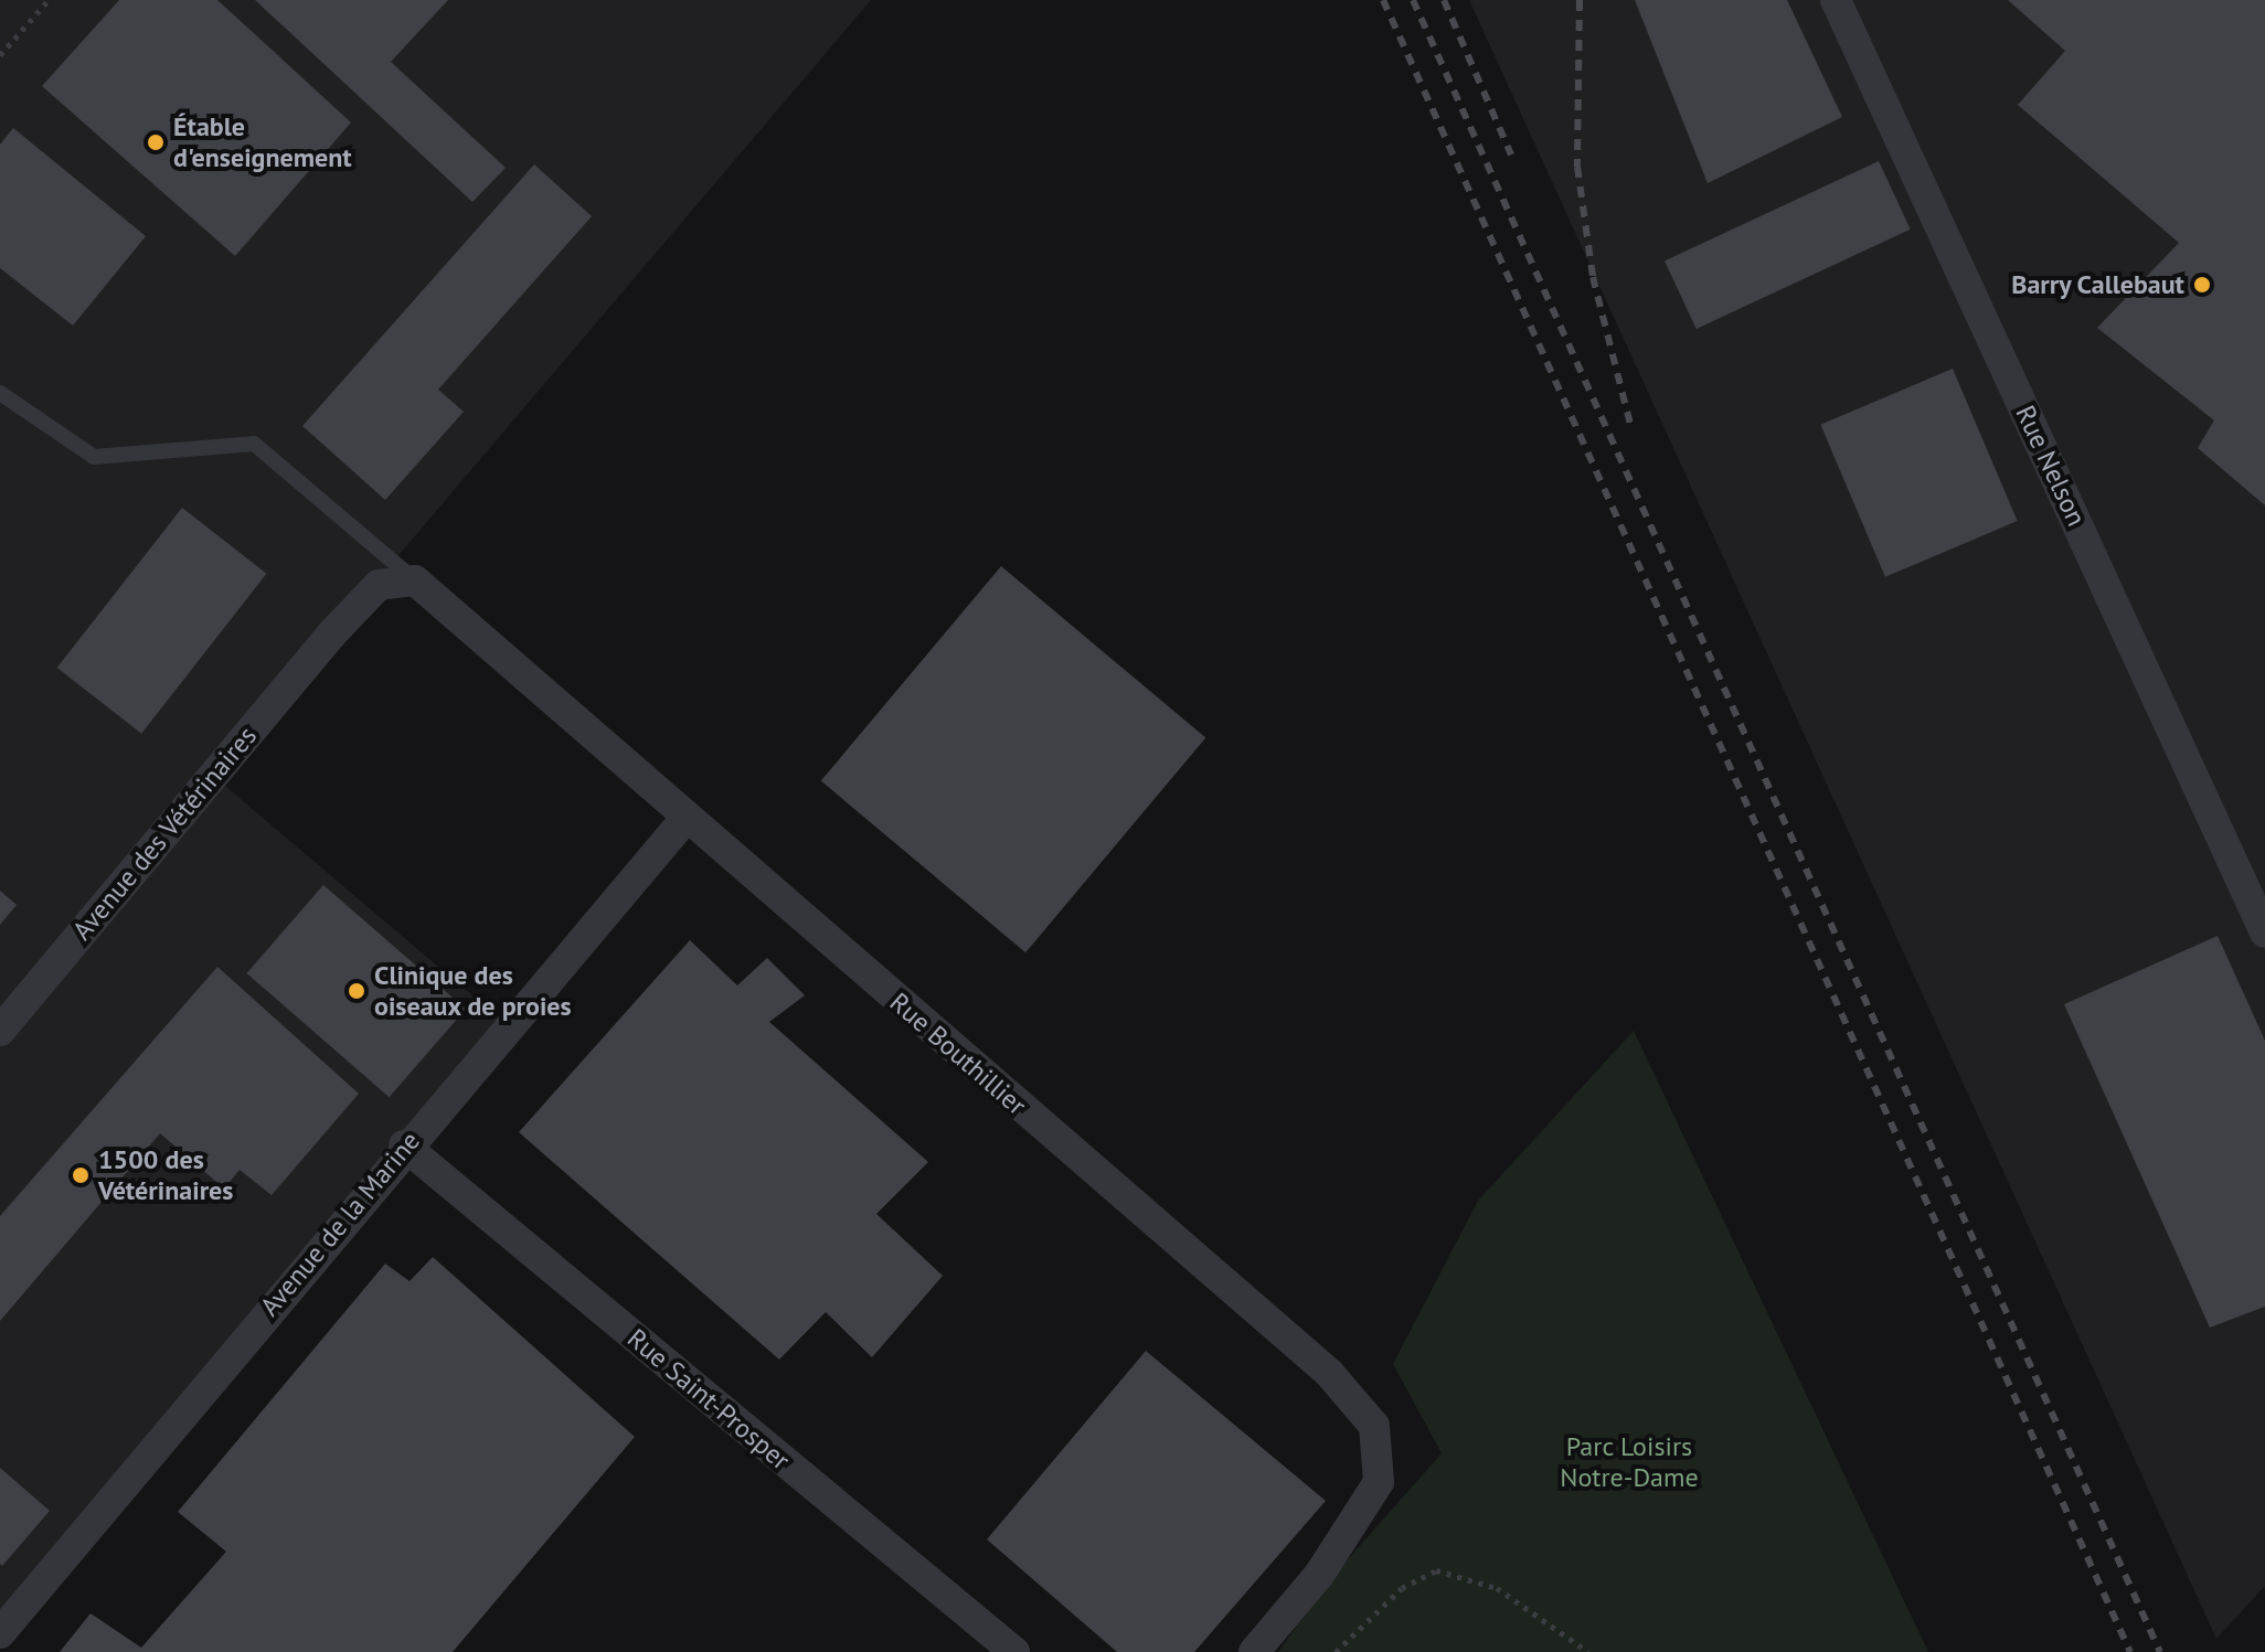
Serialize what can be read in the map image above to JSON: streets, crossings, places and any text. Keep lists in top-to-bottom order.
{
  "streets": {
    "street": [
      "Rue Nelson",
      "Avenue des Vétérinaires",
      "Rue Bouthillier",
      "Avenue de la Marine",
      "Rue Saint-Prosper"
    ]
  },
  "crossings": [
    ["Avenue des Vétérinaires", "Rue Bouthillier"],
    ["Rue Bouthillier", "Avenue de la Marine"],
    ["Avenue de la Marine", "Rue Saint-Prosper"]
  ],
  "parks": ["Parc Loisirs Notre-Dame"],
  "places": [
    "Étable d'enseignement",
    "Barry Callebaut",
    "Clinique des oiseaux de proies",
    "1500 des Vétérinaires"
  ]
}
